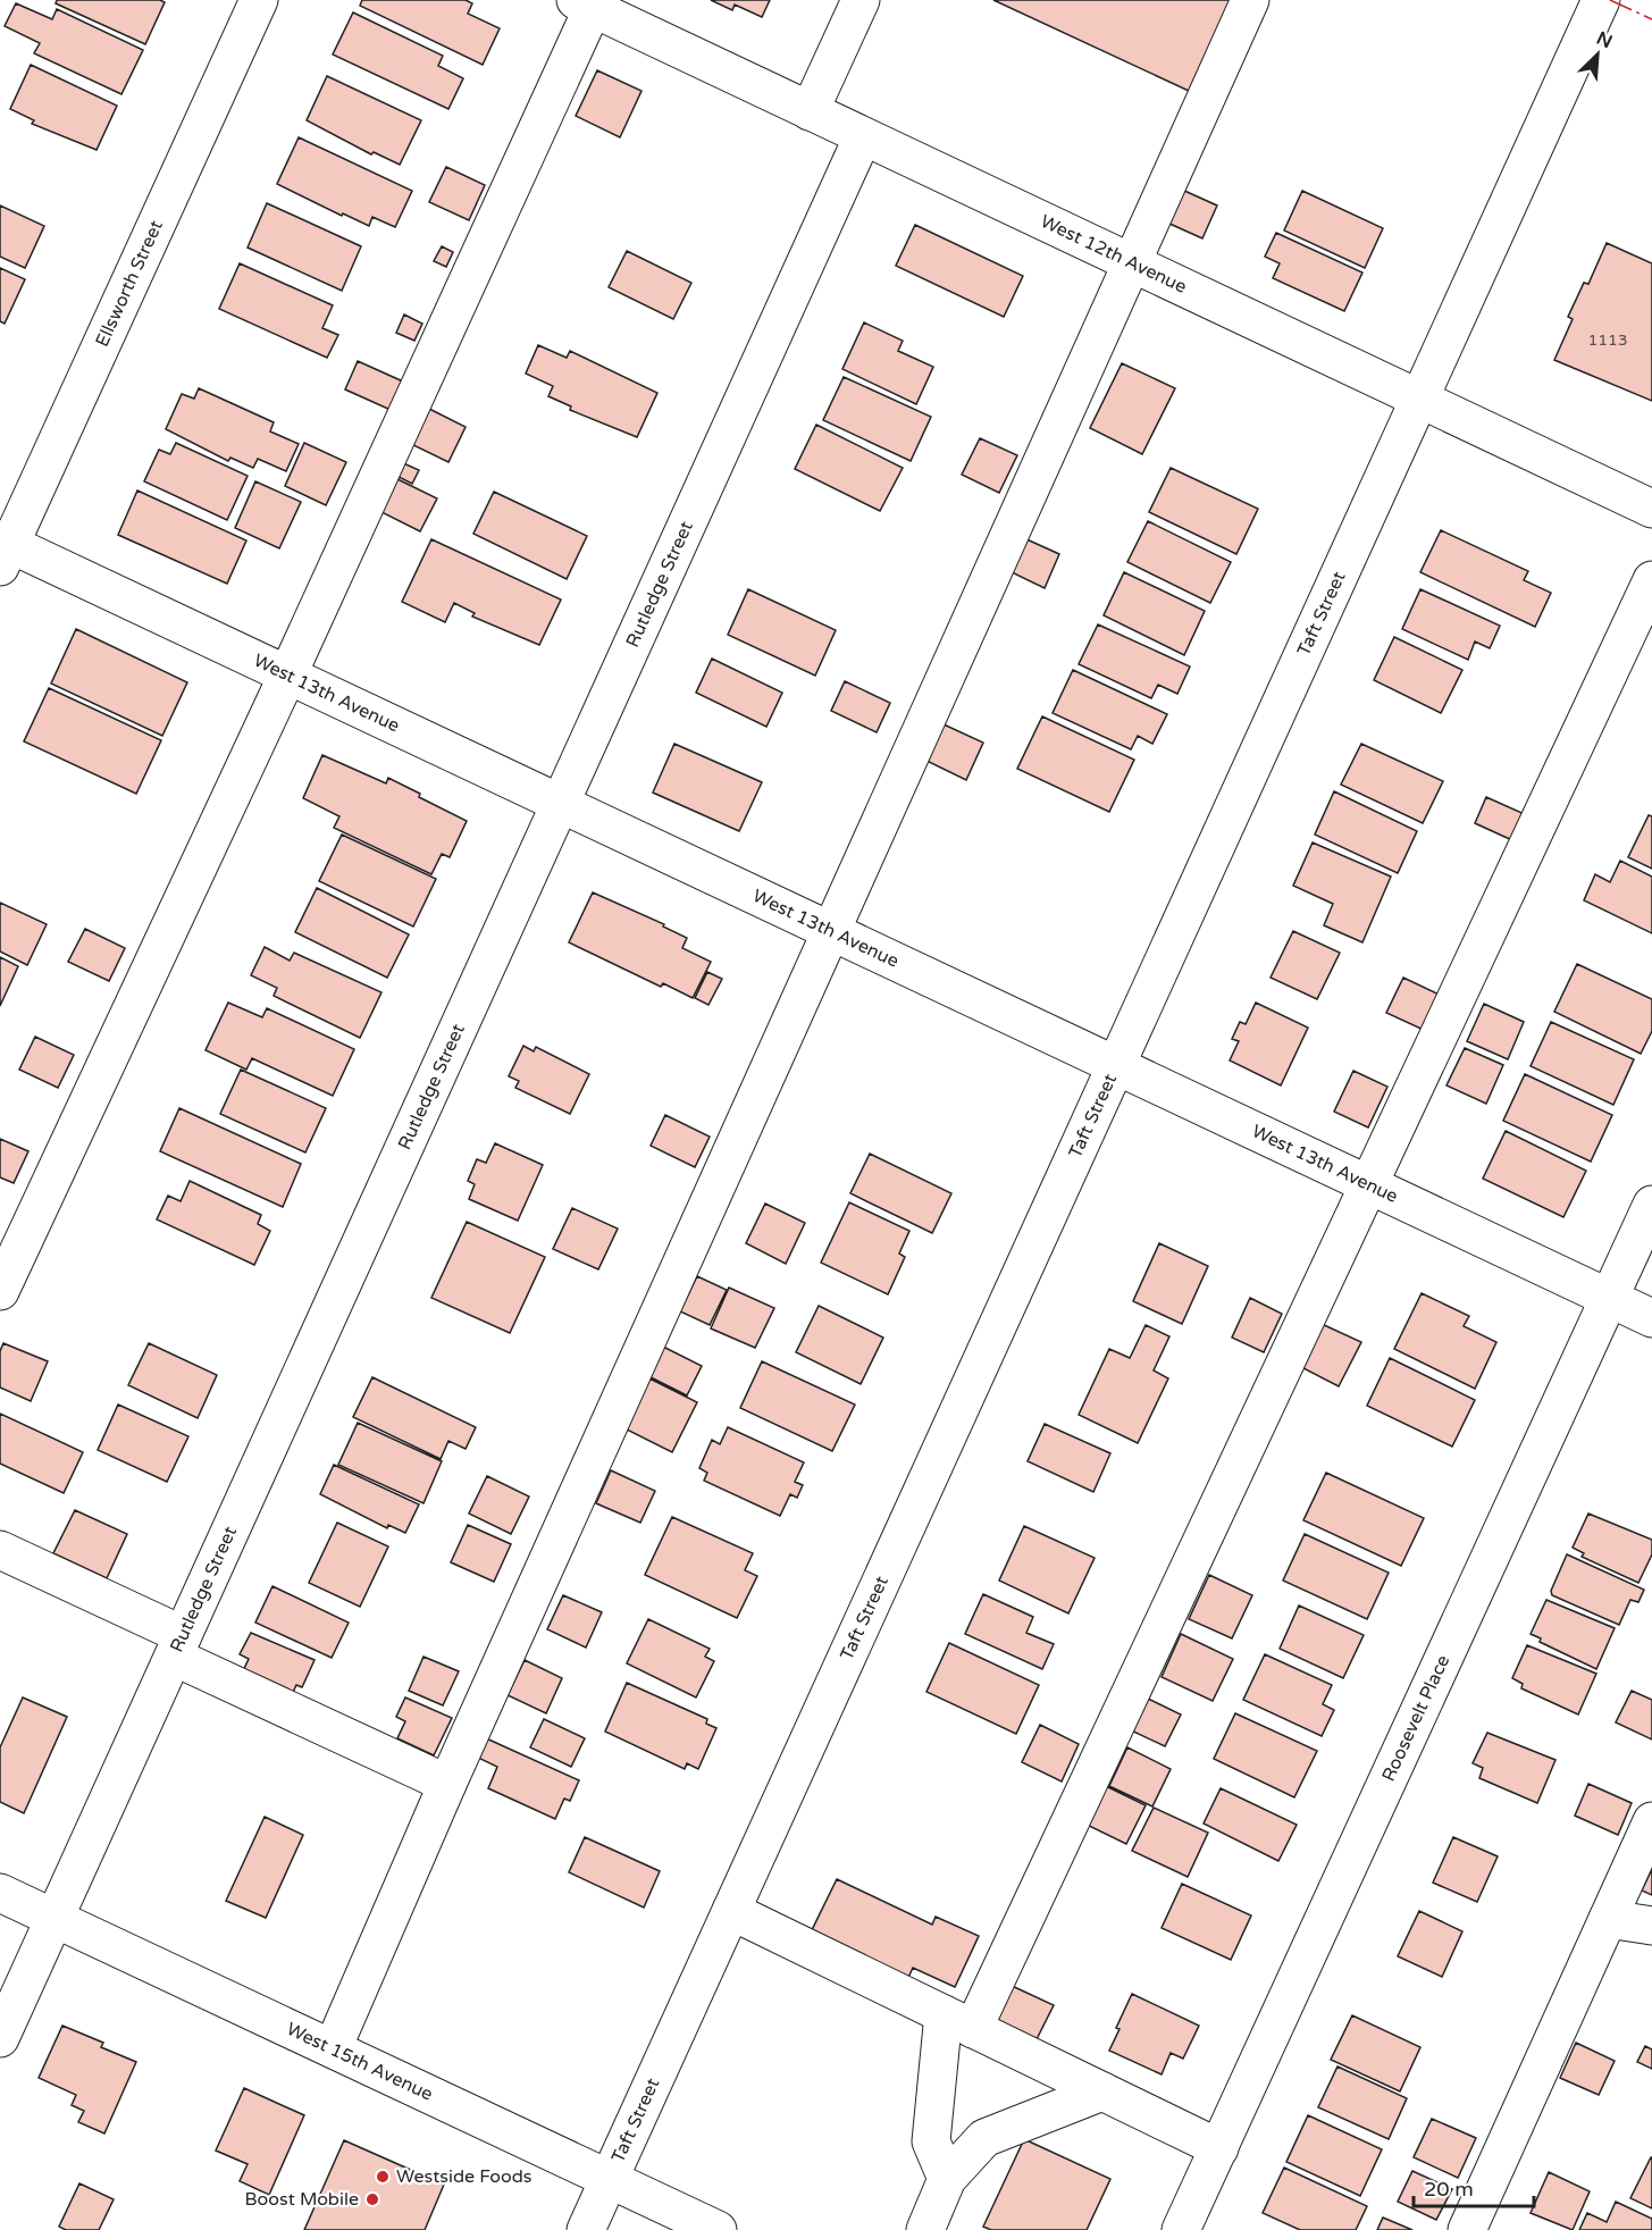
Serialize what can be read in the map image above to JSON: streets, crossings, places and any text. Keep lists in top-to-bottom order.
{
  "streets": {
    "street": [
      "West 12th Avenue",
      "Ellsworth Street",
      "Rutledge Street",
      "Taft Street",
      "West 13th Avenue",
      "Roosevelt Place",
      "West 15th Avenue"
    ]
  },
  "crossings": [
    ["West 12th Avenue", "Rutledge Street"],
    ["West 12th Avenue", "Taft Street"],
    ["Ellsworth Street", "West 13th Avenue"],
    ["Rutledge Street", "West 13th Avenue"],
    ["Rutledge Street", "West 15th Avenue"],
    ["Taft Street", "West 13th Avenue"],
    ["Taft Street", "West 15th Avenue"],
    ["West 13th Avenue", "Roosevelt Place"]
  ],
  "places": ["Westside Foods", "Boost Mobile"],
  "house_numbers": ["1113"],
  "scale_bar": "20 m",
  "north": "top right"
}
